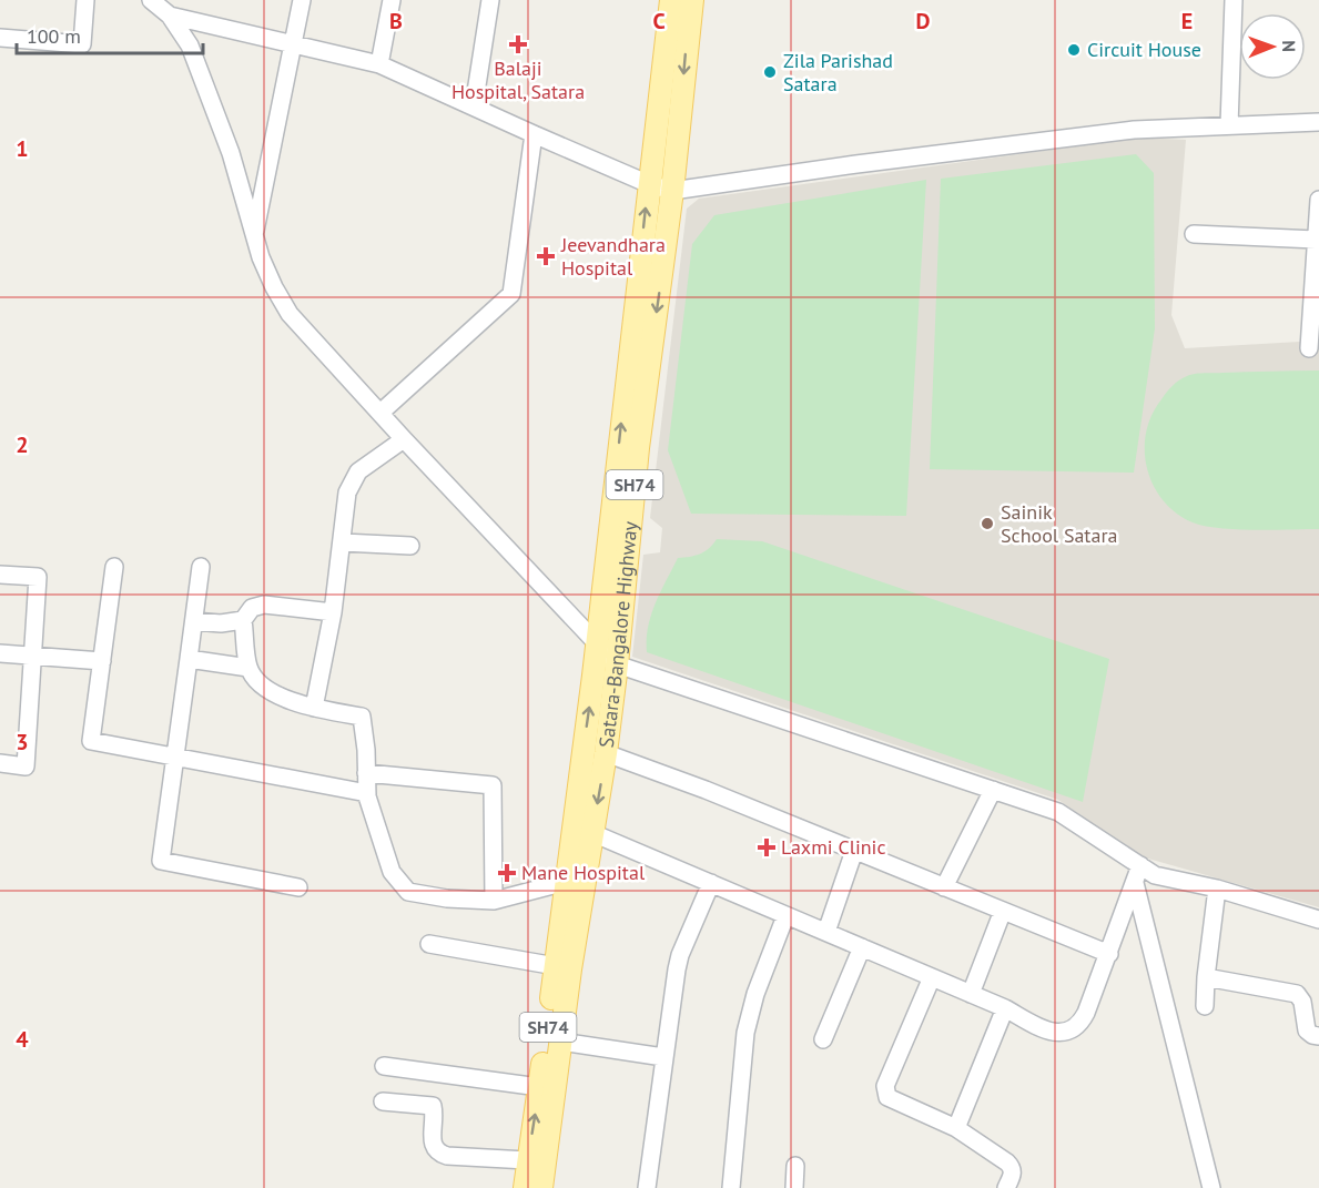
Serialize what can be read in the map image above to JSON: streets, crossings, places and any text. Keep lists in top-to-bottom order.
{
  "streets": {
    "main road": ["SH74", "Satara-Bangalore Highway"]
  },
  "places": {
    "health": [
      "Balaji Hospital, Satara",
      "Jeevandhara Hospital",
      "Laxmi Clinic",
      "Mane Hospital"
    ],
    "other": ["Circuit House", "Zila Parishad Satara", "Sainik School Satara"]
  },
  "scale_bar": "100 m",
  "north": "right",
  "grid": {
    "columns": [
      "B",
      "C",
      "D",
      "E"
    ],
    "rows": [
      "1",
      "2",
      "3",
      "4"
    ]
  }
}
